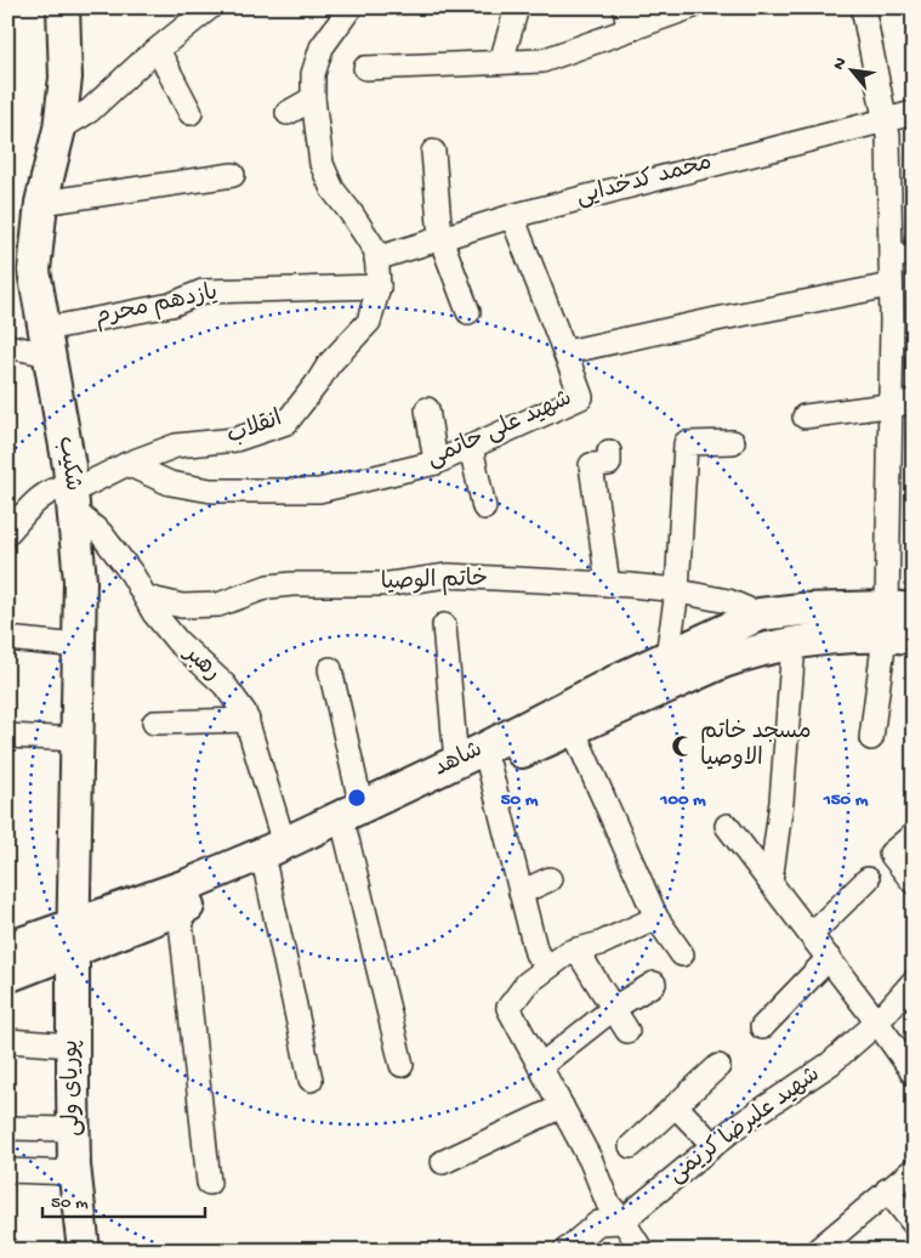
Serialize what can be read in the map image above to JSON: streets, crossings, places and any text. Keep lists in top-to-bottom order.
{
  "streets": {
    "main road": ["شکیب", "شاهد", "پوریای ولی"],
    "street": [
      "محمد کدخدایی",
      "یازدهم محرم",
      "انقلاب",
      "شهید علی حاتمی",
      "خاتم الوصیا",
      "رهبر",
      "شهید علیرضا کریمی"
    ]
  },
  "crossings": [
    ["محمد کدخدایی", "انقلاب"],
    ["محمد کدخدایی", "شهید علی حاتمی"],
    ["یازدهم محرم", "انقلاب"],
    ["یازدهم محرم", "شکیب"],
    ["انقلاب", "شهید علی حاتمی"],
    ["انقلاب", "شکیب"],
    ["انقلاب", "رهبر"],
    ["شکیب", "رهبر"],
    ["شکیب", "شاهد"],
    ["شکیب", "پوریای ولی"],
    ["خاتم الوصیا", "رهبر"],
    ["خاتم الوصیا", "شاهد"],
    ["رهبر", "شاهد"],
    ["شاهد", "پوریای ولی"]
  ],
  "places": {
    "mosque": ["مسجد خاتم الاوصیا"]
  },
  "scale_bar": "50 m",
  "north": "top left",
  "rings": ["50 m", "100 m", "150 m"]
}
